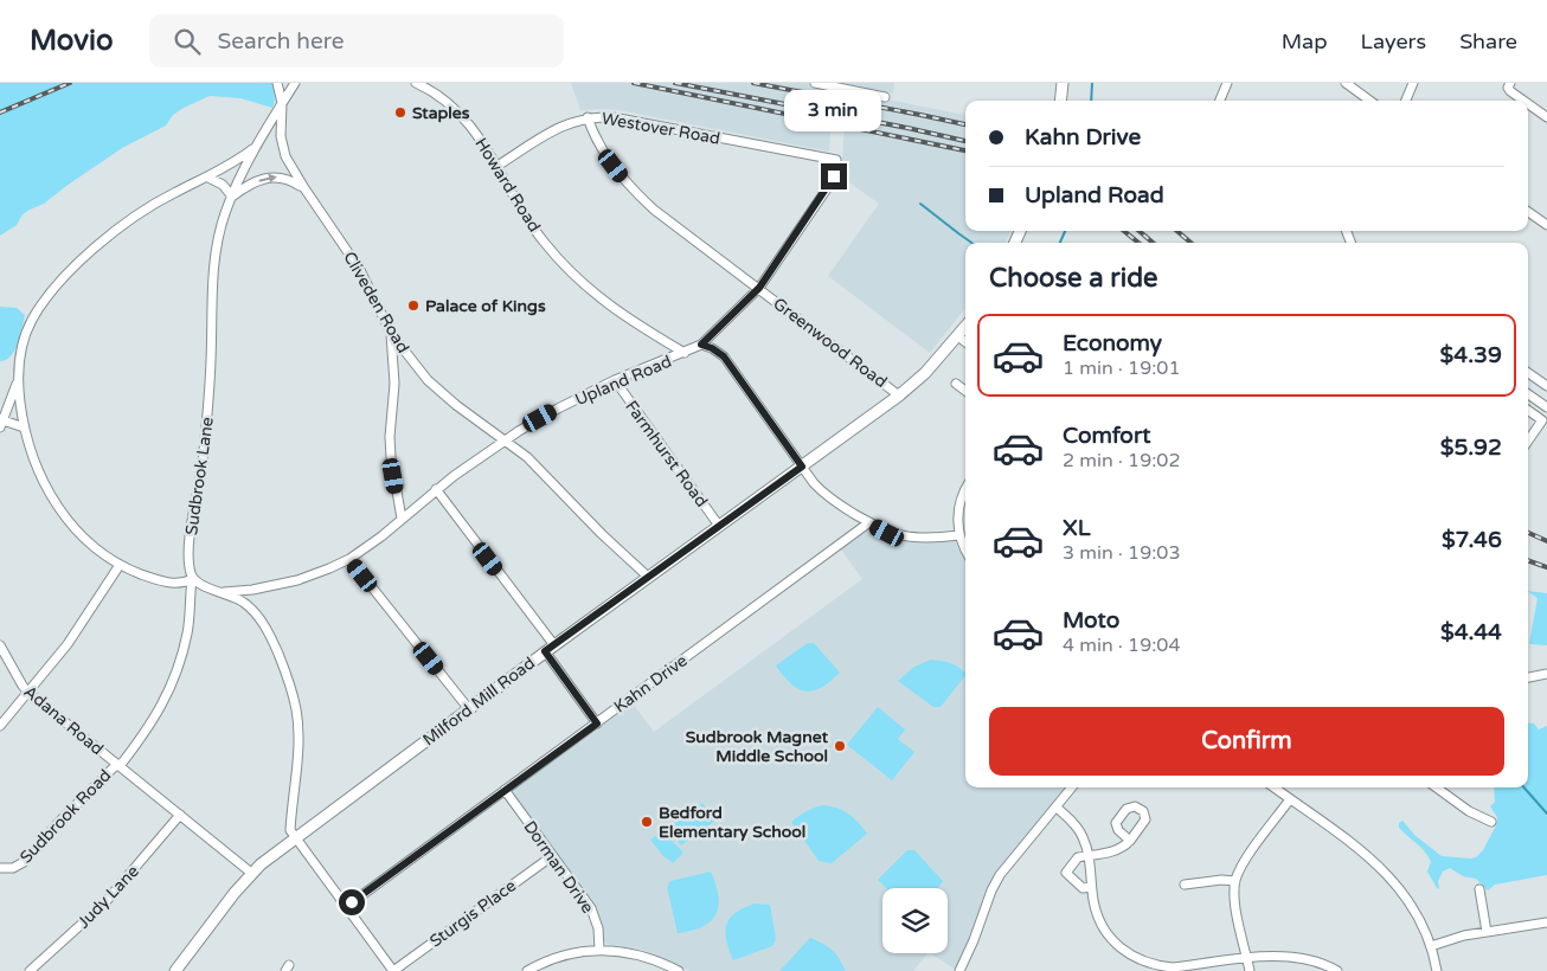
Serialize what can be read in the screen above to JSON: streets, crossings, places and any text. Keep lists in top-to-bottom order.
{
  "streets": {
    "main road": ["Milford Mill Road"],
    "street": [
      "Westover Road",
      "Howard Road",
      "Cliveden Road",
      "Greenwood Road",
      "Upland Road",
      "Farmhurst Road",
      "Sudbrook Lane",
      "Kahn Drive",
      "Adana Road",
      "Sudbrook Road",
      "Dorman Drive",
      "Judy Lane",
      "Sturgis Place"
    ]
  },
  "crossings": [
    ["Westover Road", "Howard Road"],
    ["Westover Road", "Greenwood Road"],
    ["Westover Road", "Upland Road"],
    ["Howard Road", "Upland Road"],
    ["Cliveden Road", "Upland Road"],
    ["Cliveden Road", "Sudbrook Lane"],
    ["Cliveden Road", "Milford Mill Road"],
    ["Greenwood Road", "Upland Road"],
    ["Greenwood Road", "Milford Mill Road"],
    ["Upland Road", "Farmhurst Road"],
    ["Farmhurst Road", "Milford Mill Road"],
    ["Sudbrook Lane", "Sudbrook Road"],
    ["Kahn Drive", "Dorman Drive"],
    ["Milford Mill Road", "Adana Road"],
    ["Adana Road", "Sudbrook Road"],
    ["Adana Road", "Judy Lane"],
    ["Dorman Drive", "Sturgis Place"]
  ],
  "places": [
    "Staples",
    "Palace of Kings",
    "Sudbrook Magnet Middle School",
    "Bedford Elementary School"
  ],
  "page": {
    "header": "Movio",
    "search": "Search here",
    "nav": ["Map", "Layers", "Share"],
    "bubble": "3 min",
    "banner": ["Kahn Drive", "Upland Road"],
    "heading": "Choose a ride",
    "list": [
      {
        "name": "Economy",
        "note": "1 min · 19:01",
        "value": "$4.39"
      },
      {
        "name": "Comfort",
        "note": "2 min · 19:02",
        "value": "$5.92"
      },
      {
        "name": "XL",
        "note": "3 min · 19:03",
        "value": "$7.46"
      },
      {
        "name": "Moto",
        "note": "4 min · 19:04",
        "value": "$4.44"
      }
    ],
    "buttons": "Confirm"
  }
}
